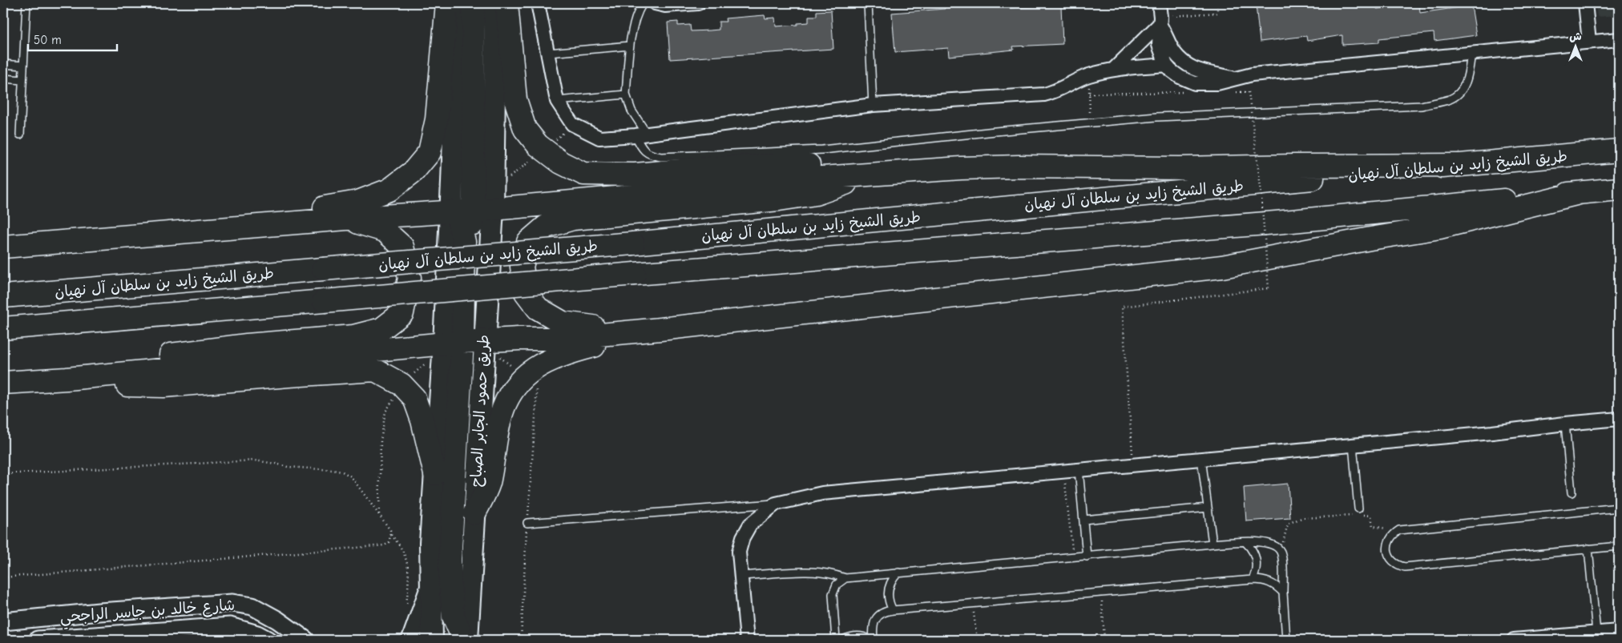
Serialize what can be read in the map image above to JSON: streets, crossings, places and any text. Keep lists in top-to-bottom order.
{
  "streets": {
    "highway": ["طريق الشيخ زايد بن سلطان آل نهيان"],
    "main road": ["طريق حمود الجابر الصباح"],
    "street": ["شارع خالد بن جاسر الراجحي"]
  },
  "scale_bar": "50 m",
  "north": "top"
}
